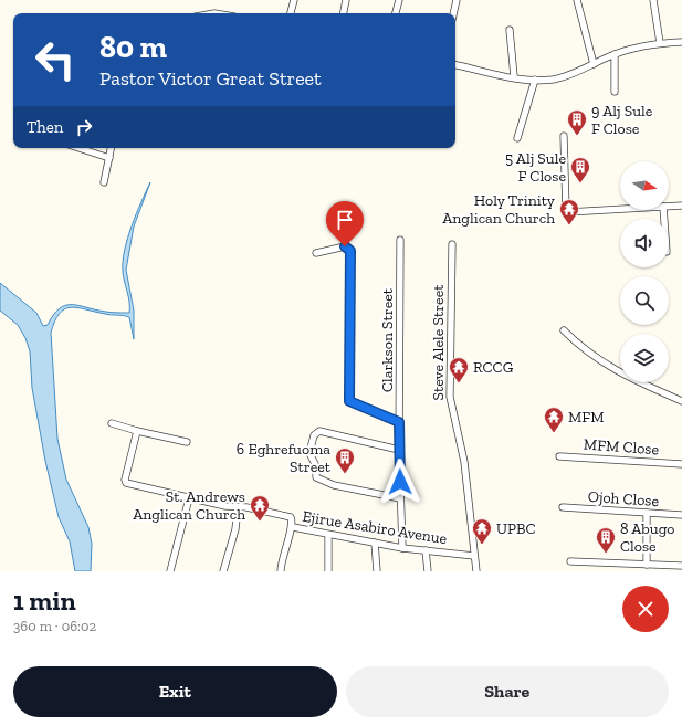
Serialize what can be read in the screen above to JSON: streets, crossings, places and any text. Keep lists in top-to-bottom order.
{
  "streets": {
    "street": [
      "Clarkson Street",
      "Steve Alele Street",
      "MFM Close",
      "Ojoh Close",
      "Ejirue Asabiro Avenue"
    ]
  },
  "crossings": [
    ["Clarkson Street", "Ejirue Asabiro Avenue"],
    ["Steve Alele Street", "Ejirue Asabiro Avenue"]
  ],
  "places": {
    "building": [
      "9 Alj Sule F Close",
      "5 Alj Sule F Close",
      "6 Eghrefuoma Street",
      "8 Abugo Close"
    ],
    "temple": [
      "Holy Trinity Anglican Church",
      "RCCG",
      "MFM",
      "St. Andrews Anglican Church",
      "UPBC"
    ]
  },
  "north": "right",
  "page": {
    "turn": ["80 m", "Pastor Victor Great Street"],
    "then": "Then",
    "heading": ["1 min", "360 m · 06:02"],
    "buttons": ["Exit", "Share"]
  }
}
